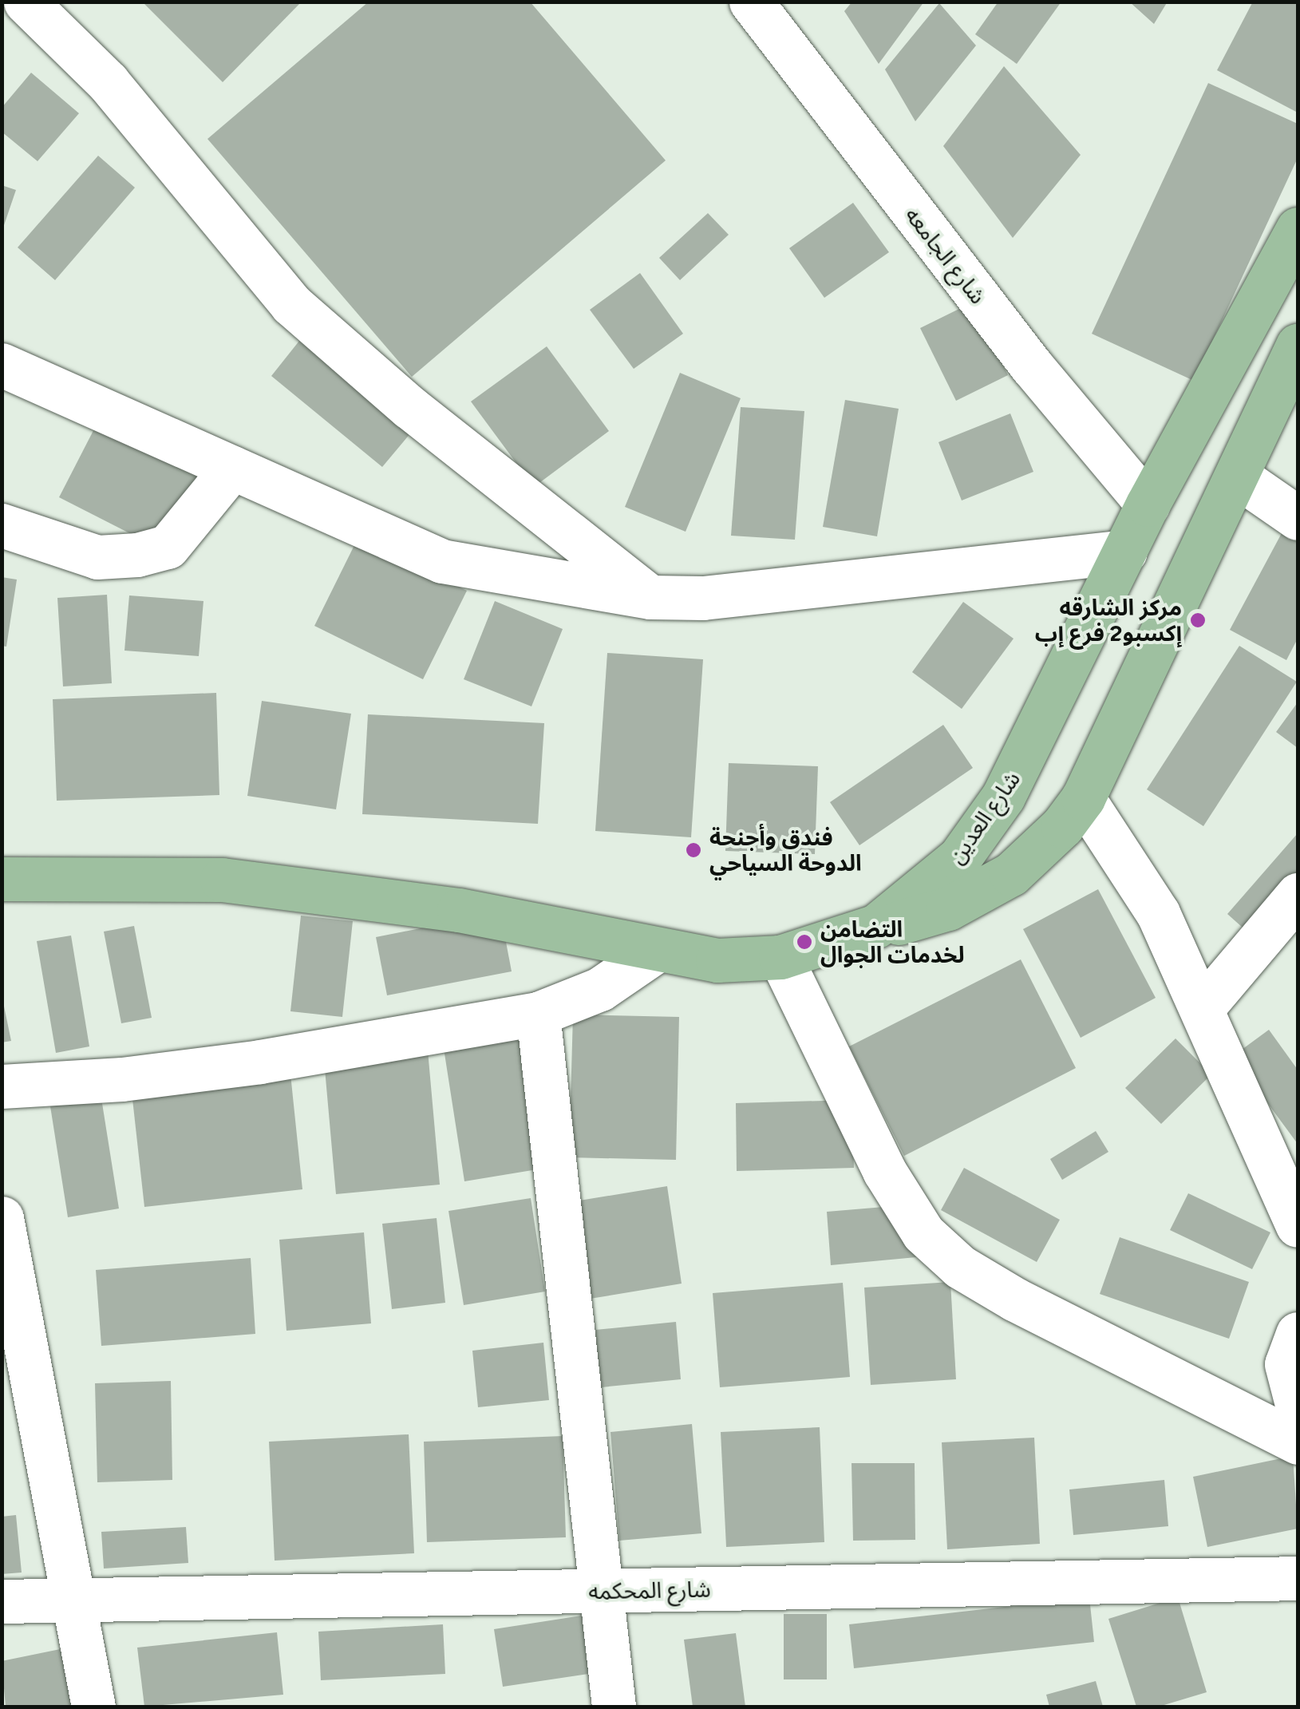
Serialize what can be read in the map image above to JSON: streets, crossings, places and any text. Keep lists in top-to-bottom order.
{
  "streets": {
    "main road": ["شارع العدين"],
    "street": ["شارع الجامعه", "شارع المحكمه"]
  },
  "crossings": [
    ["شارع الجامعه", "شارع العدين"]
  ],
  "places": ["مركز الشارقه إكسبو2 فرع إب", "فندق وأجنحة الدوحة السياحي", "التضامن لخدمات الجوال"]
}
